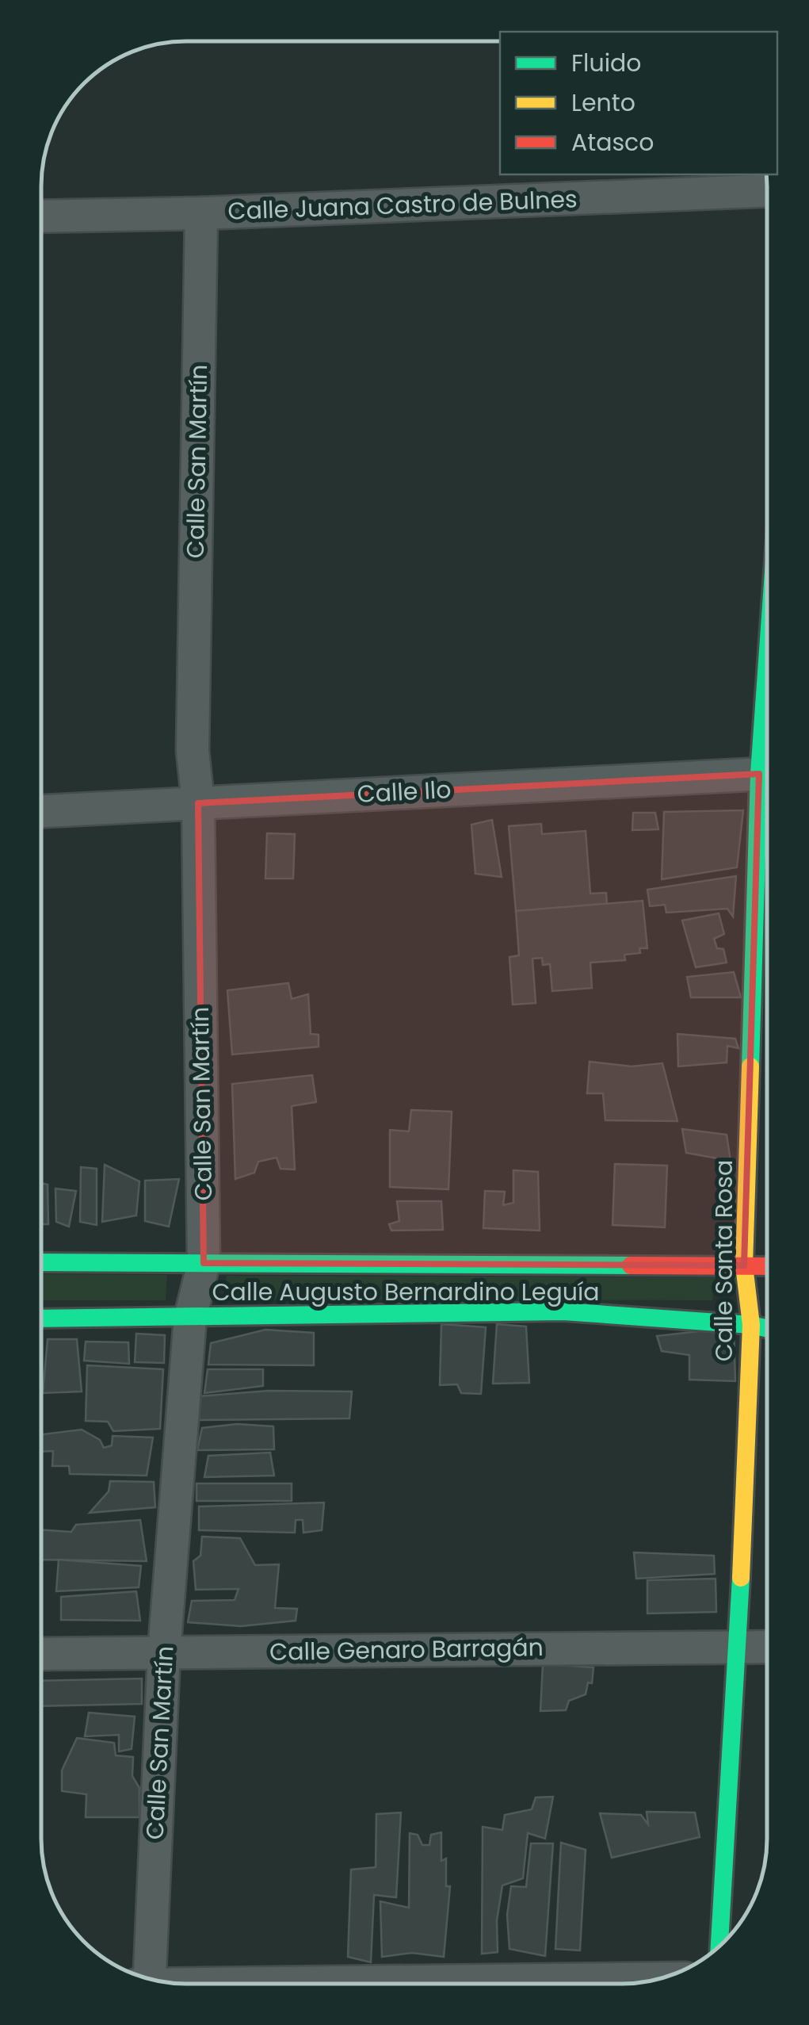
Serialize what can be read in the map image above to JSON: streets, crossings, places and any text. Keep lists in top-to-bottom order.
{
  "streets": {
    "main road": ["Calle Santa Rosa", "Calle Augusto Bernardino Leguía"],
    "street": [
      "Calle Juana Castro de Bulnes",
      "Calle San Martín",
      "Calle Ilo",
      "Calle Genaro Barragán"
    ]
  },
  "crossings": [
    ["Calle Juana Castro de Bulnes", "Calle San Martín"],
    ["Calle San Martín", "Calle Ilo"],
    ["Calle San Martín", "Calle Augusto Bernardino Leguía"],
    ["Calle San Martín", "Calle Genaro Barragán"],
    ["Calle Santa Rosa", "Calle Augusto Bernardino Leguía"],
    ["Calle Santa Rosa", "Calle Genaro Barragán"]
  ],
  "legend": ["Fluido", "Lento", "Atasco"]
}
